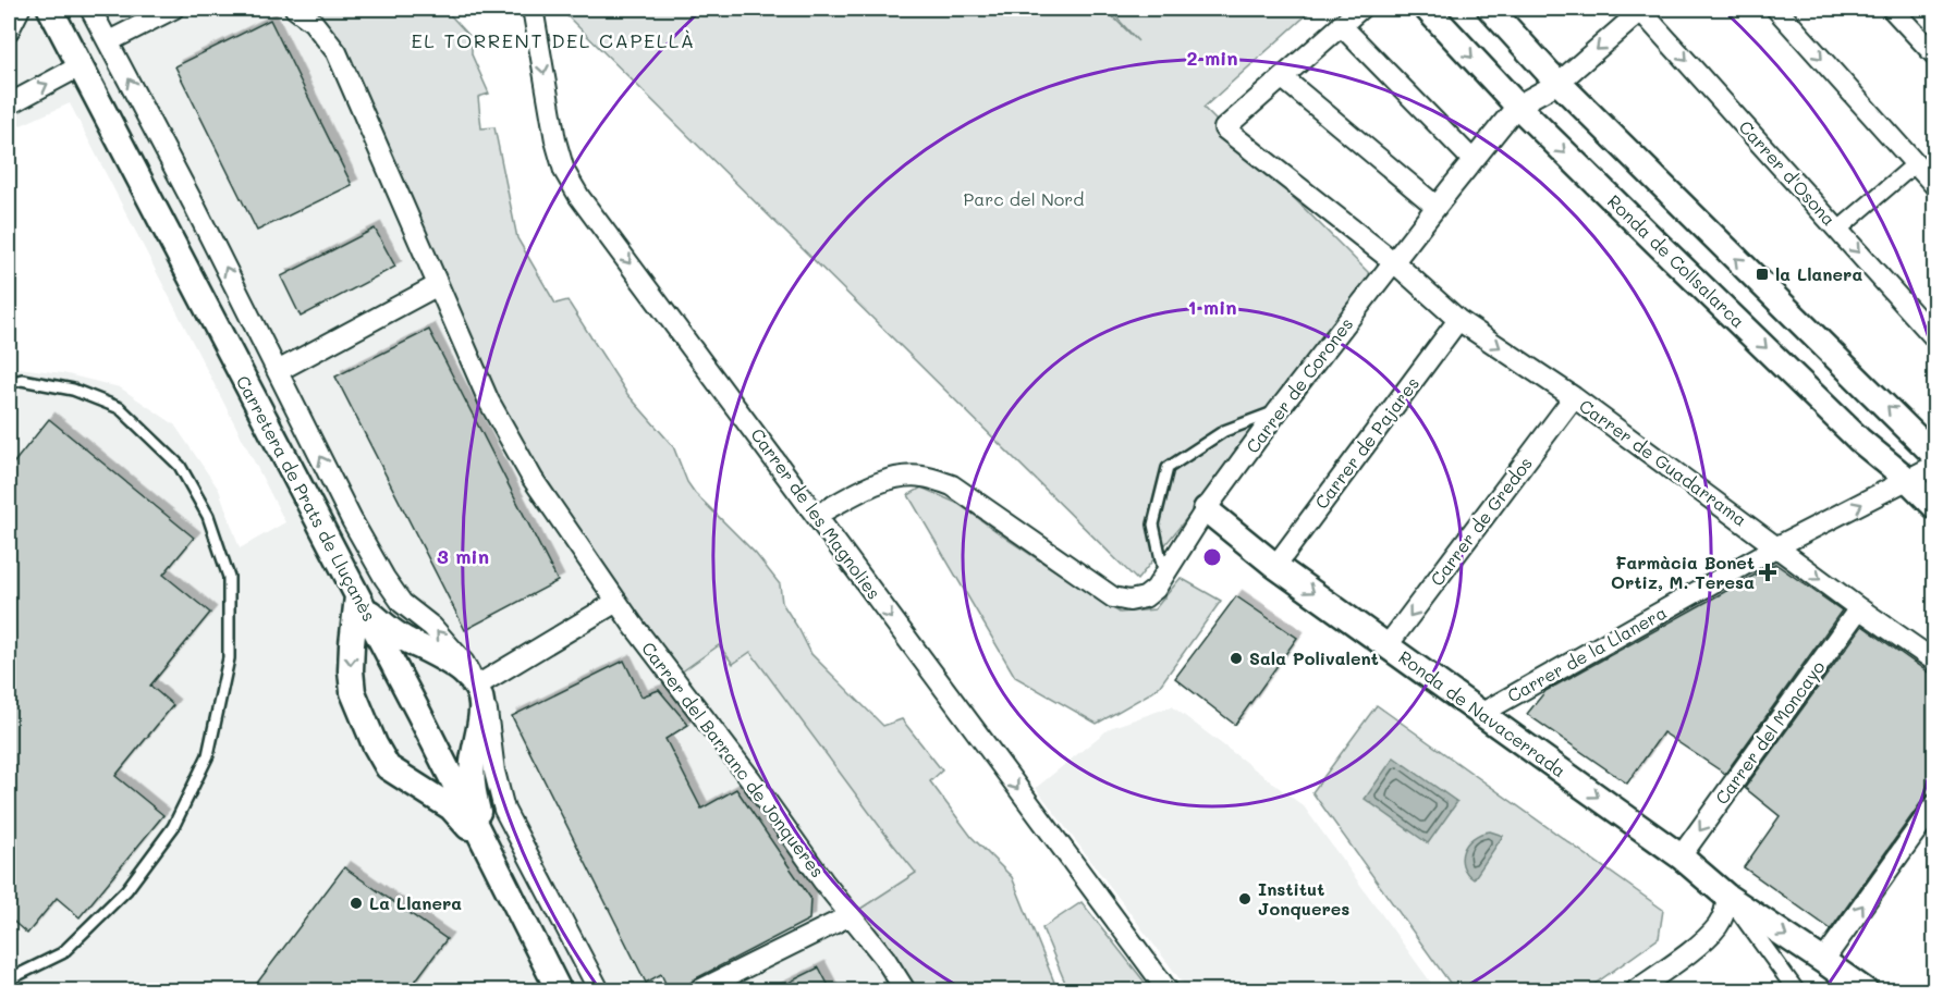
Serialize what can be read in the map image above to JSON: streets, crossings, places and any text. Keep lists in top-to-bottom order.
{
  "streets": {
    "street": [
      "Carrer d'Osona",
      "Ronda de Collsalarca",
      "Carrer de Corones",
      "Carrer de Pajares",
      "Carrer de Guadarrama",
      "Carretera de Prats de Lluçanès",
      "Carrer de les Magnolies",
      "Carrer de Gredos",
      "Carrer de la Llanera",
      "Ronda de Navacerrada",
      "Carrer del Moncayo",
      "Carrer del Barranc de Jonqueres"
    ]
  },
  "crossings": [
    ["Ronda de Collsalarca", "Carrer de Corones"],
    ["Ronda de Collsalarca", "Carrer de la Llanera"],
    ["Carrer de Corones", "Carrer de Guadarrama"],
    ["Carrer de Corones", "Ronda de Navacerrada"],
    ["Carrer de Pajares", "Carrer de Guadarrama"],
    ["Carrer de Pajares", "Ronda de Navacerrada"],
    ["Carrer de Guadarrama", "Carrer de Gredos"],
    ["Carrer de Guadarrama", "Carrer de la Llanera"],
    ["Carrer de Guadarrama", "Carrer del Moncayo"],
    ["Carrer de Gredos", "Ronda de Navacerrada"],
    ["Carrer de la Llanera", "Ronda de Navacerrada"],
    ["Ronda de Navacerrada", "Carrer del Moncayo"]
  ],
  "one_way": [
    "Carrer de Guadarrama",
    "Carrer de les Magnolies",
    "Carrer de Gredos",
    "Ronda de Navacerrada",
    "Carrer del Moncayo"
  ],
  "districts": ["EL TORRENT DEL CAPELLÀ"],
  "parks": ["Parc del Nord"],
  "places": {
    "transit": ["la Llanera"],
    "health": ["Farmàcia Bonet Ortiz, M. Teresa"],
    "other": ["Sala Polivalent", "Institut Jonqueres", "La Llanera"]
  },
  "rings": ["2 min", "1 min", "3 min"]
}
